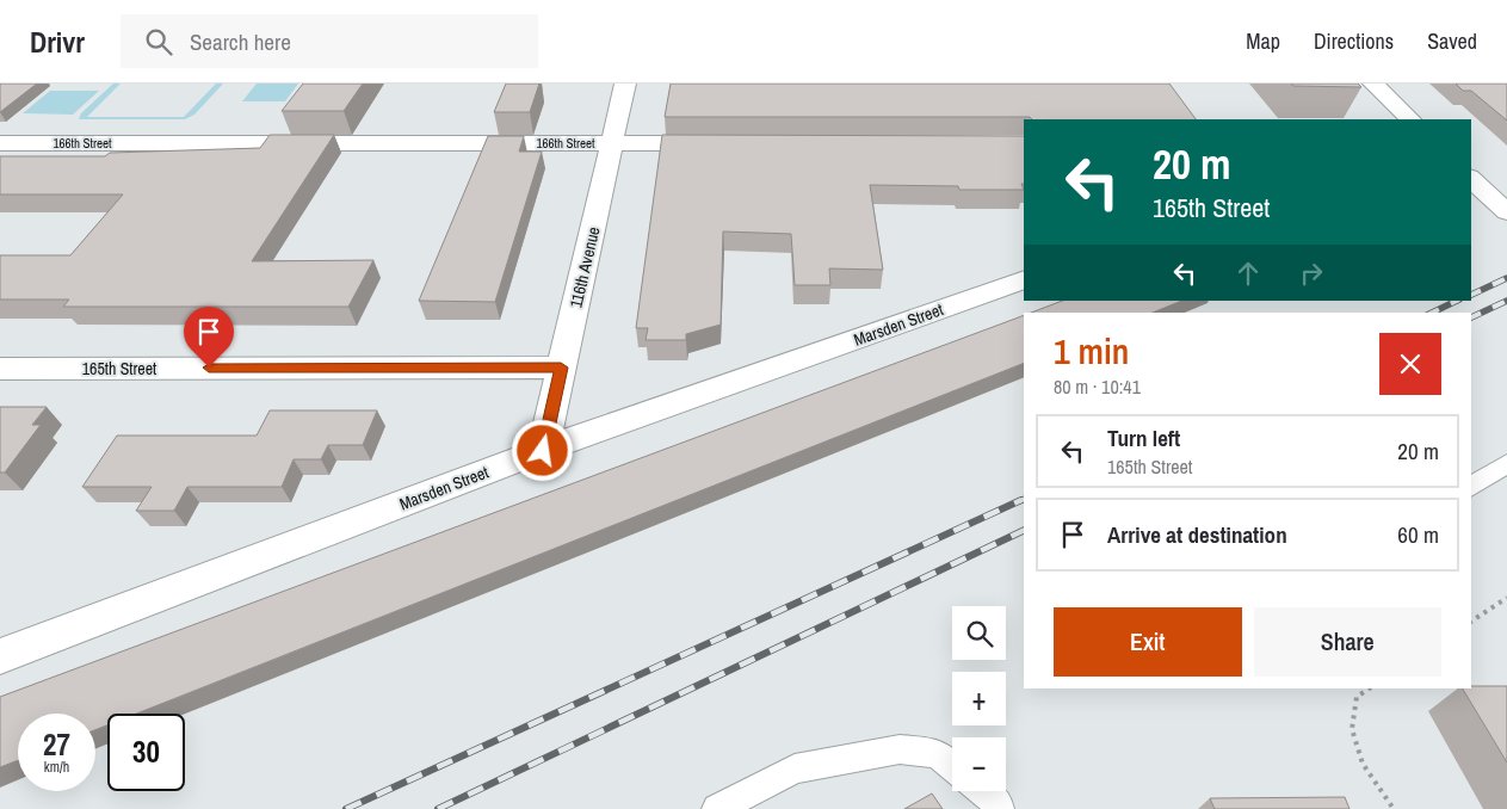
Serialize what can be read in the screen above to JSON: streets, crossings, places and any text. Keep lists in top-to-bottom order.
{
  "streets": {
    "street": [
      "166th Street",
      "116th Avenue",
      "Marsden Street",
      "165th Street"
    ]
  },
  "crossings": [
    ["166th Street", "116th Avenue"],
    ["116th Avenue", "Marsden Street"],
    ["116th Avenue", "165th Street"]
  ],
  "page": {
    "header": "Drivr",
    "search": "Search here",
    "nav": ["Map", "Directions", "Saved"],
    "turn": ["20 m", "165th Street"],
    "heading": ["1 min", "80 m · 10:41"],
    "list": [
      {
        "name": "Turn left",
        "note": "165th Street",
        "value": "20 m"
      },
      {
        "name": "Arrive at destination",
        "value": "60 m"
      }
    ],
    "buttons": ["Exit", "Share"],
    "map_buttons": ["+", "−"],
    "speed": "27 km/h",
    "limit": "30"
  }
}
